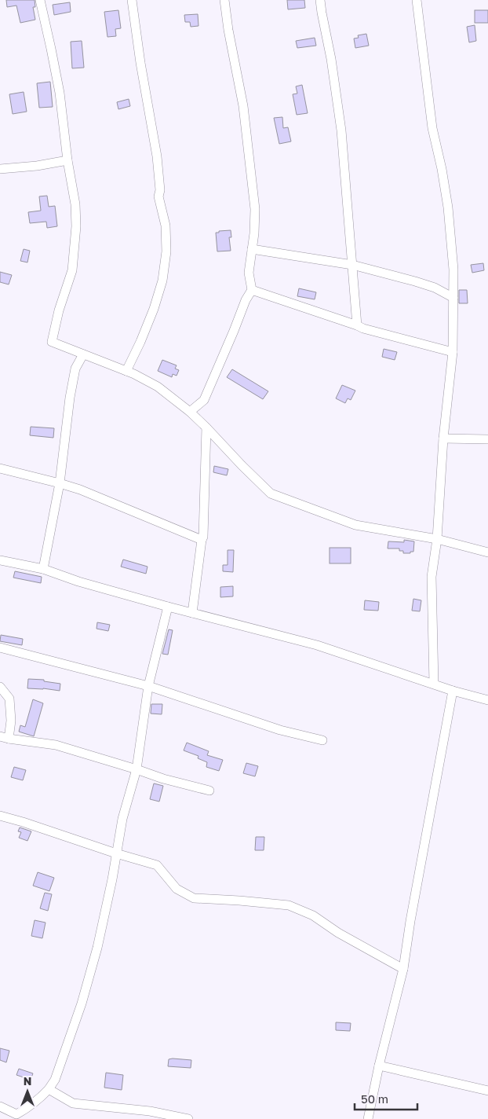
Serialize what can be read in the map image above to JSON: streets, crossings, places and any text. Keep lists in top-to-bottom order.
{
  "scale_bar": "50 m",
  "north": "top"
}
